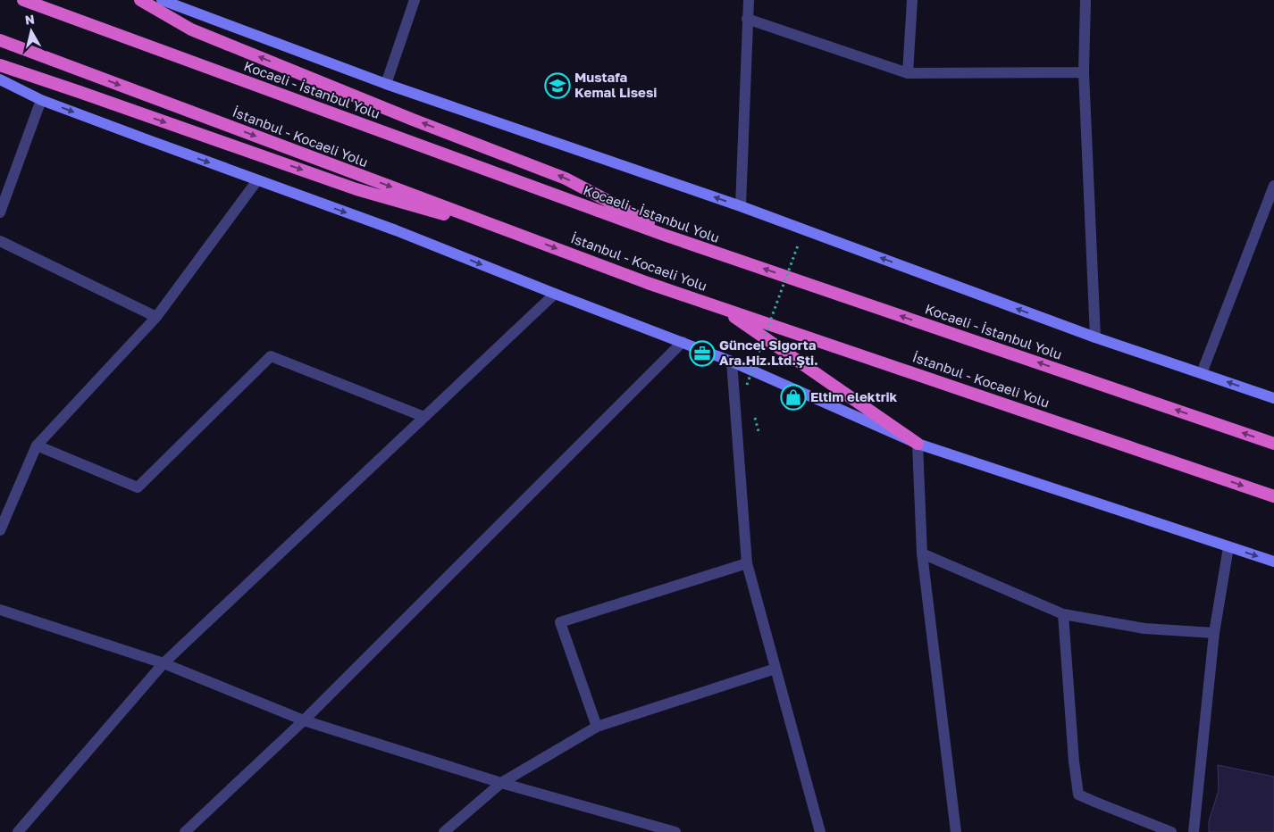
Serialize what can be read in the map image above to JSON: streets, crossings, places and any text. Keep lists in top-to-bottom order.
{
  "streets": {
    "highway": ["Kocaeli - İstanbul Yolu", "İstanbul - Kocaeli Yolu"]
  },
  "places": {
    "school or university": ["Mustafa Kemal Lisesi"],
    "office": ["Güncel Sigorta Ara.Hiz.Ltd.Şti."],
    "shop": ["Eltim elektrik"]
  },
  "north": "top"
}
